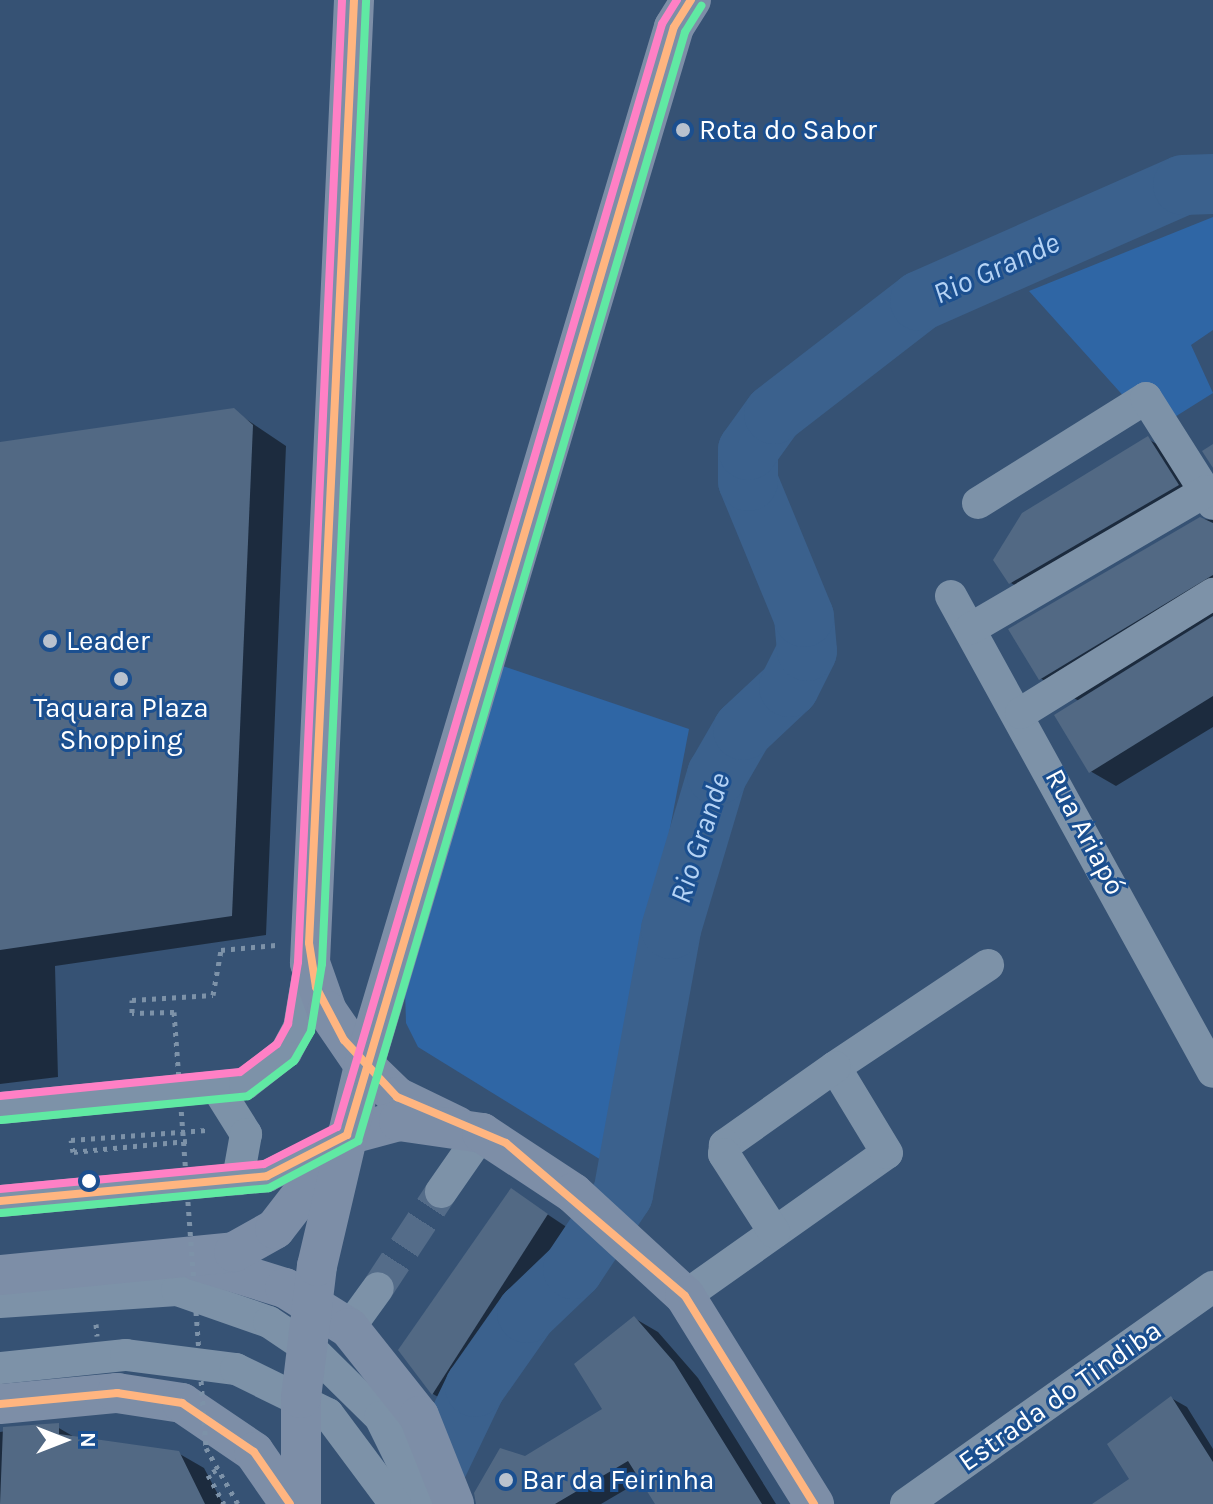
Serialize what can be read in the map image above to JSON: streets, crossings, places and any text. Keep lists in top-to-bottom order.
{
  "streets": {
    "street": ["Rua Ariapó", "Estrada do Tindiba"]
  },
  "water": ["Rio Grande"],
  "places": [
    "Rota do Sabor",
    "Leader",
    "Taquara Plaza Shopping",
    "Bar da Feirinha"
  ],
  "north": "right"
}
